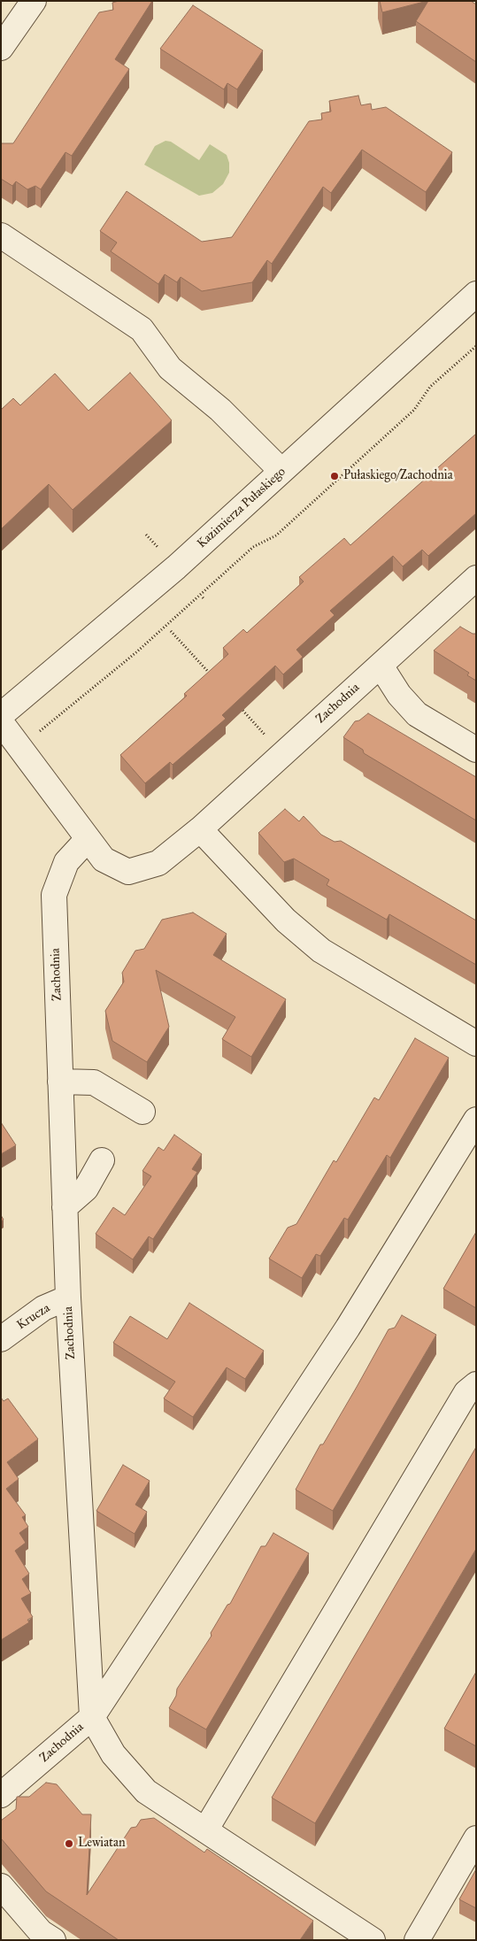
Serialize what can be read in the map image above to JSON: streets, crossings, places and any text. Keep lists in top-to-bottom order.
{
  "streets": {
    "street": ["Kazimierza Pułaskiego", "Zachodnia", "Krucza"]
  },
  "crossings": [
    ["Zachodnia", "Krucza"]
  ],
  "places": ["Pułaskiego/Zachodnia", "Lewiatan"]
}
